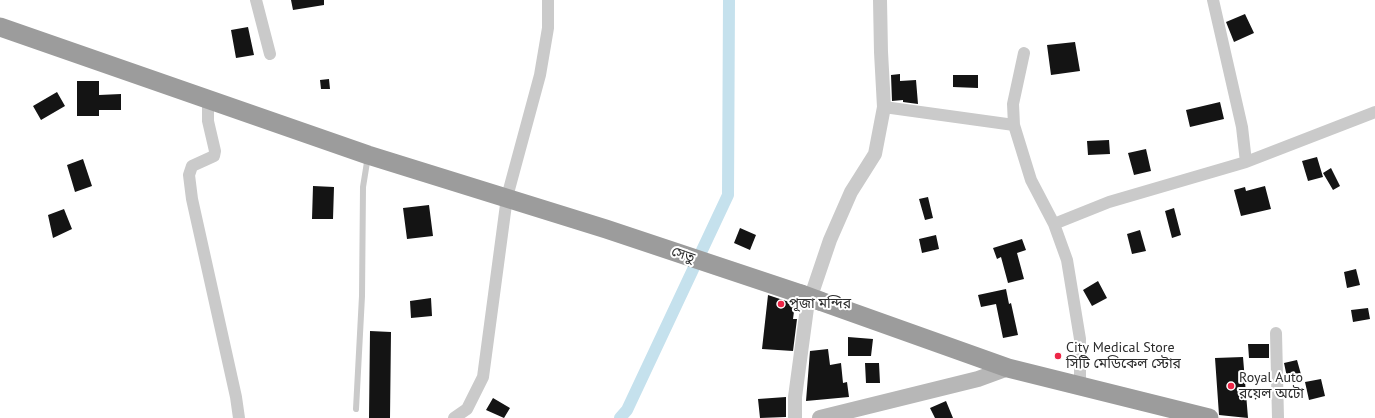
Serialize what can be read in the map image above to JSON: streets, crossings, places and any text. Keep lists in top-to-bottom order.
{
  "streets": {
    "highway": ["সেতু"]
  },
  "places": ["পূজা মন্দির", "City Medical Store সিটি মেডিকেল স্টোর", "Royal Auto রয়েল অটো"]
}
